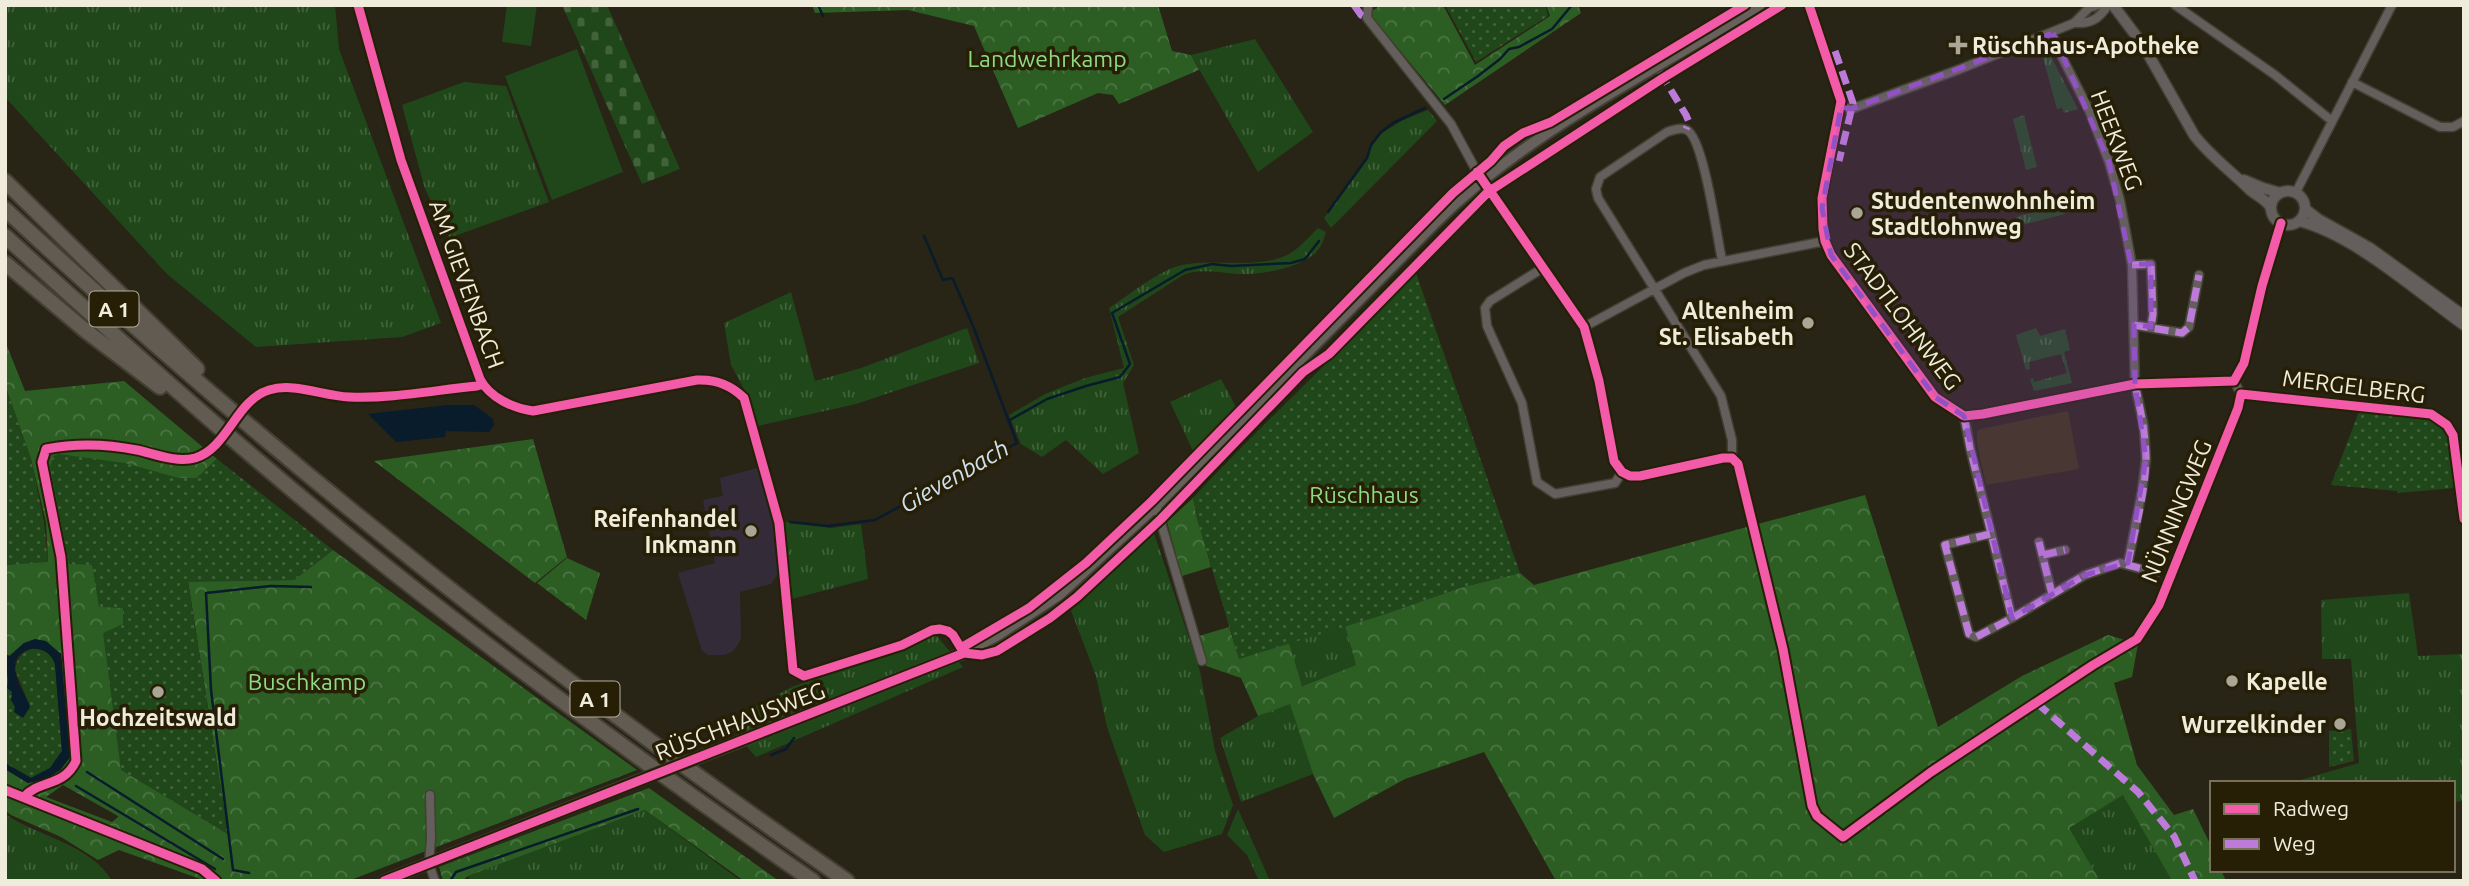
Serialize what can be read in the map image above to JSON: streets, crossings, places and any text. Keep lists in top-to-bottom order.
{
  "streets": {
    "highway": ["A 1"],
    "main road": ["RÜSCHHAUSWEG"],
    "street": [
      "HEEKWEG",
      "AM GIEVENBACH",
      "STADTLOHNWEG",
      "MERGELBERG",
      "NÜNNINGWEG"
    ]
  },
  "crossings": [
    ["HEEKWEG", "STADTLOHNWEG"],
    ["AM GIEVENBACH", "RÜSCHHAUSWEG"],
    ["MERGELBERG", "NÜNNINGWEG"]
  ],
  "water": ["Gievenbach"],
  "parks": ["Landwehrkamp", "Rüschhaus", "Buschkamp"],
  "places": {
    "health": ["Rüschhaus-Apotheke"],
    "other": [
      "Studentenwohnheim Stadtlohnweg",
      "Altenheim St. Elisabeth",
      "Reifenhandel Inkmann",
      "Kapelle",
      "Hochzeitswald",
      "Wurzelkinder"
    ]
  },
  "legend": ["Radweg", "Weg"]
}
